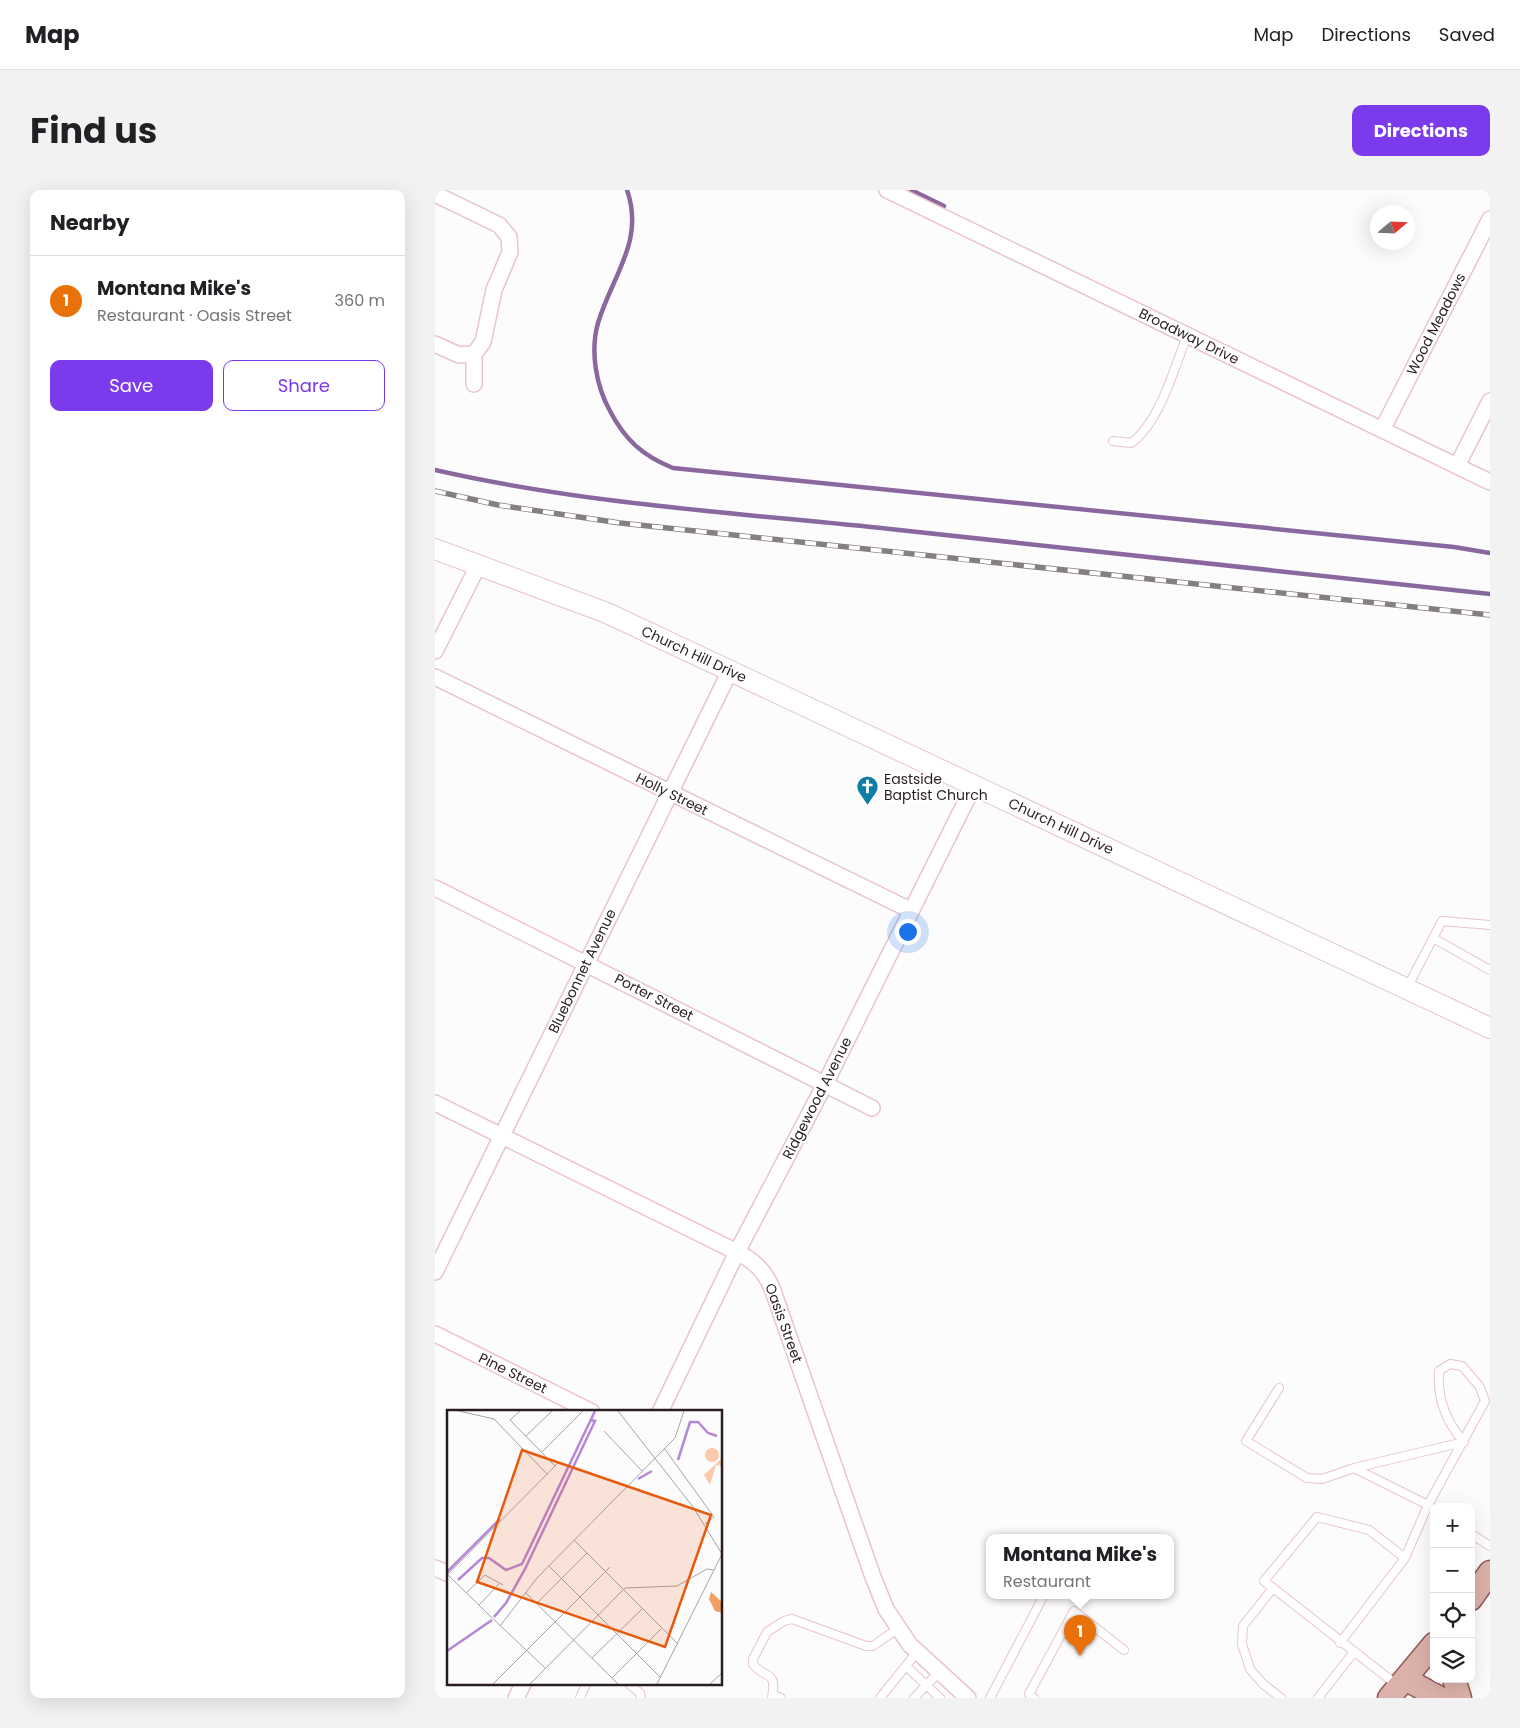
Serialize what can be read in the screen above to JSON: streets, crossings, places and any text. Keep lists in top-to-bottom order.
{
  "streets": {
    "street": [
      "Wood Meadows",
      "Broadway Drive",
      "Church Hill Drive",
      "Holly Street",
      "Bluebonnet Avenue",
      "Porter Street",
      "Ridgewood Avenue",
      "Oasis Street",
      "Pine Street"
    ]
  },
  "crossings": [
    ["Wood Meadows", "Broadway Drive"],
    ["Church Hill Drive", "Bluebonnet Avenue"],
    ["Church Hill Drive", "Ridgewood Avenue"],
    ["Holly Street", "Bluebonnet Avenue"],
    ["Holly Street", "Ridgewood Avenue"],
    ["Bluebonnet Avenue", "Porter Street"],
    ["Bluebonnet Avenue", "Oasis Street"],
    ["Porter Street", "Ridgewood Avenue"],
    ["Ridgewood Avenue", "Oasis Street"]
  ],
  "places": {
    "church": ["Eastside Baptist Church"]
  },
  "north": "right",
  "page": {
    "header": "Map",
    "nav": ["Map", "Directions", "Saved"],
    "title": "Find us",
    "buttons": [
      "Directions",
      ["Save", "Share"]
    ],
    "heading": "Nearby",
    "list": [
      {
        "mark": "1",
        "name": "Montana Mike's",
        "note": "Restaurant · Oasis Street",
        "value": "360 m"
      }
    ],
    "map_buttons": ["+", "−"],
    "popup": ["Montana Mike's", "Restaurant"],
    "pins": "1"
  }
}
